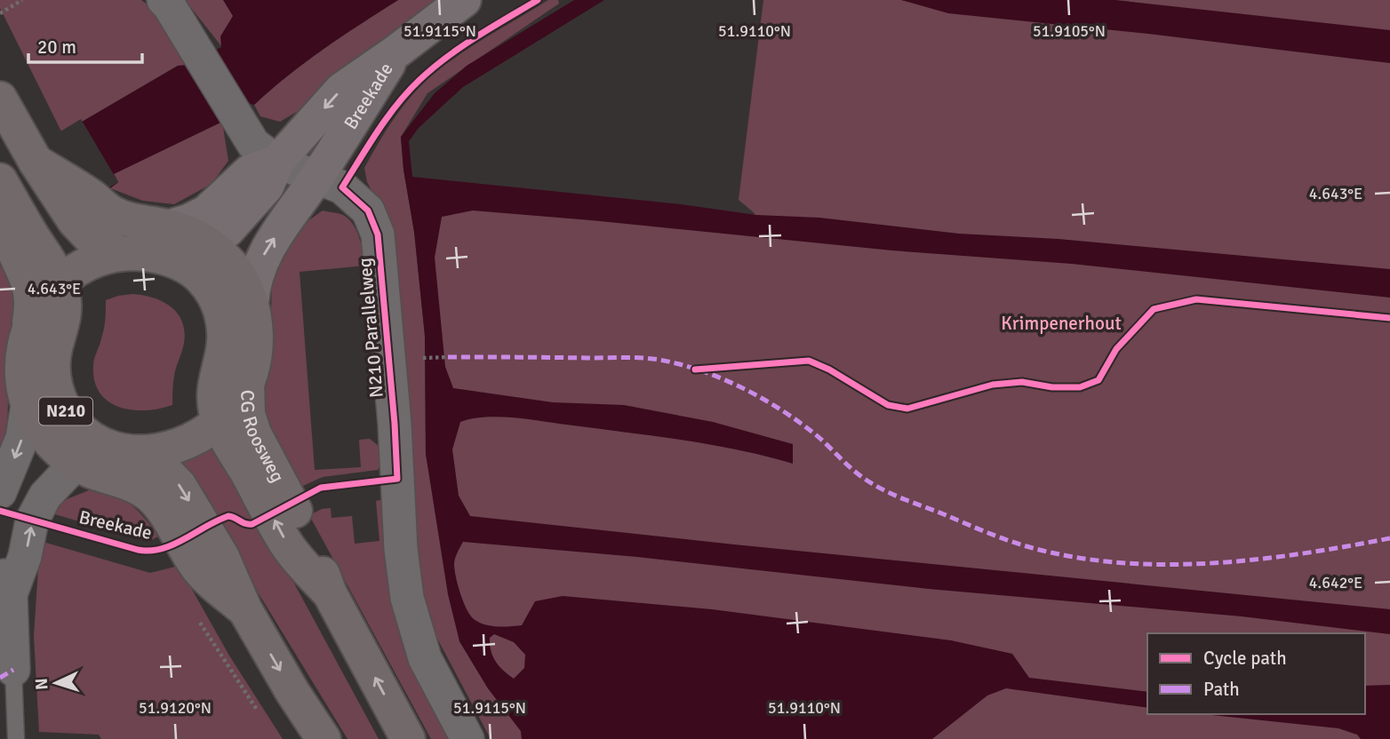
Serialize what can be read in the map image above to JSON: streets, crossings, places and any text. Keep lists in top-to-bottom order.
{
  "streets": {
    "main road": ["Breekade", "N210", "CG Roosweg"],
    "street": ["N210 Parallelweg"]
  },
  "crossings": [
    ["Breekade", "N210 Parallelweg"],
    ["Breekade", "N210"],
    ["Breekade", "CG Roosweg"],
    ["N210", "CG Roosweg"]
  ],
  "parks": ["Krimpenerhout"],
  "legend": ["Cycle path", "Path"],
  "scale_bar": "20 m",
  "north": "left",
  "coordinates": [
    "51.9115°N",
    "51.9110°N",
    "51.9105°N",
    "4.643°E",
    "4.642°E",
    "51.9120°N"
  ]
}
